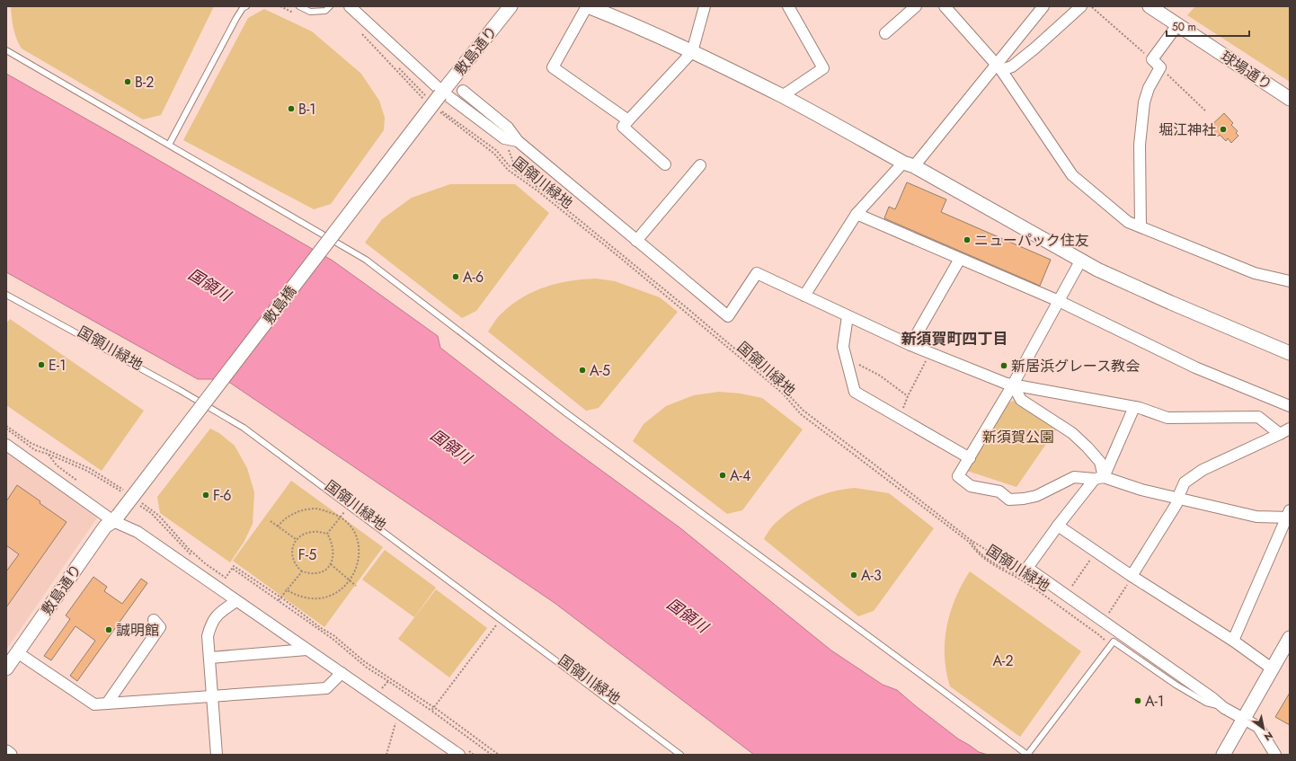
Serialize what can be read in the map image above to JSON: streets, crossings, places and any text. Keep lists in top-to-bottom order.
{
  "streets": {
    "street": ["敷島通り", "球場通り", "敷島橋"],
    "path": ["国領川緑地"]
  },
  "crossings": [
    ["敷島通り", "敷島橋"]
  ],
  "districts": ["新須賀町四丁目"],
  "water": ["国領川"],
  "parks": ["新須賀公園", "F-5", "A-2"],
  "places": [
    "B-2",
    "B-1",
    "堀江神社",
    "ニューパック住友",
    "A-6",
    "E-1",
    "新居浜グレース教会",
    "A-5",
    "A-4",
    "F-6",
    "A-3",
    "誠明館",
    "A-1"
  ],
  "scale_bar": "50 m",
  "north": "bottom right"
}
